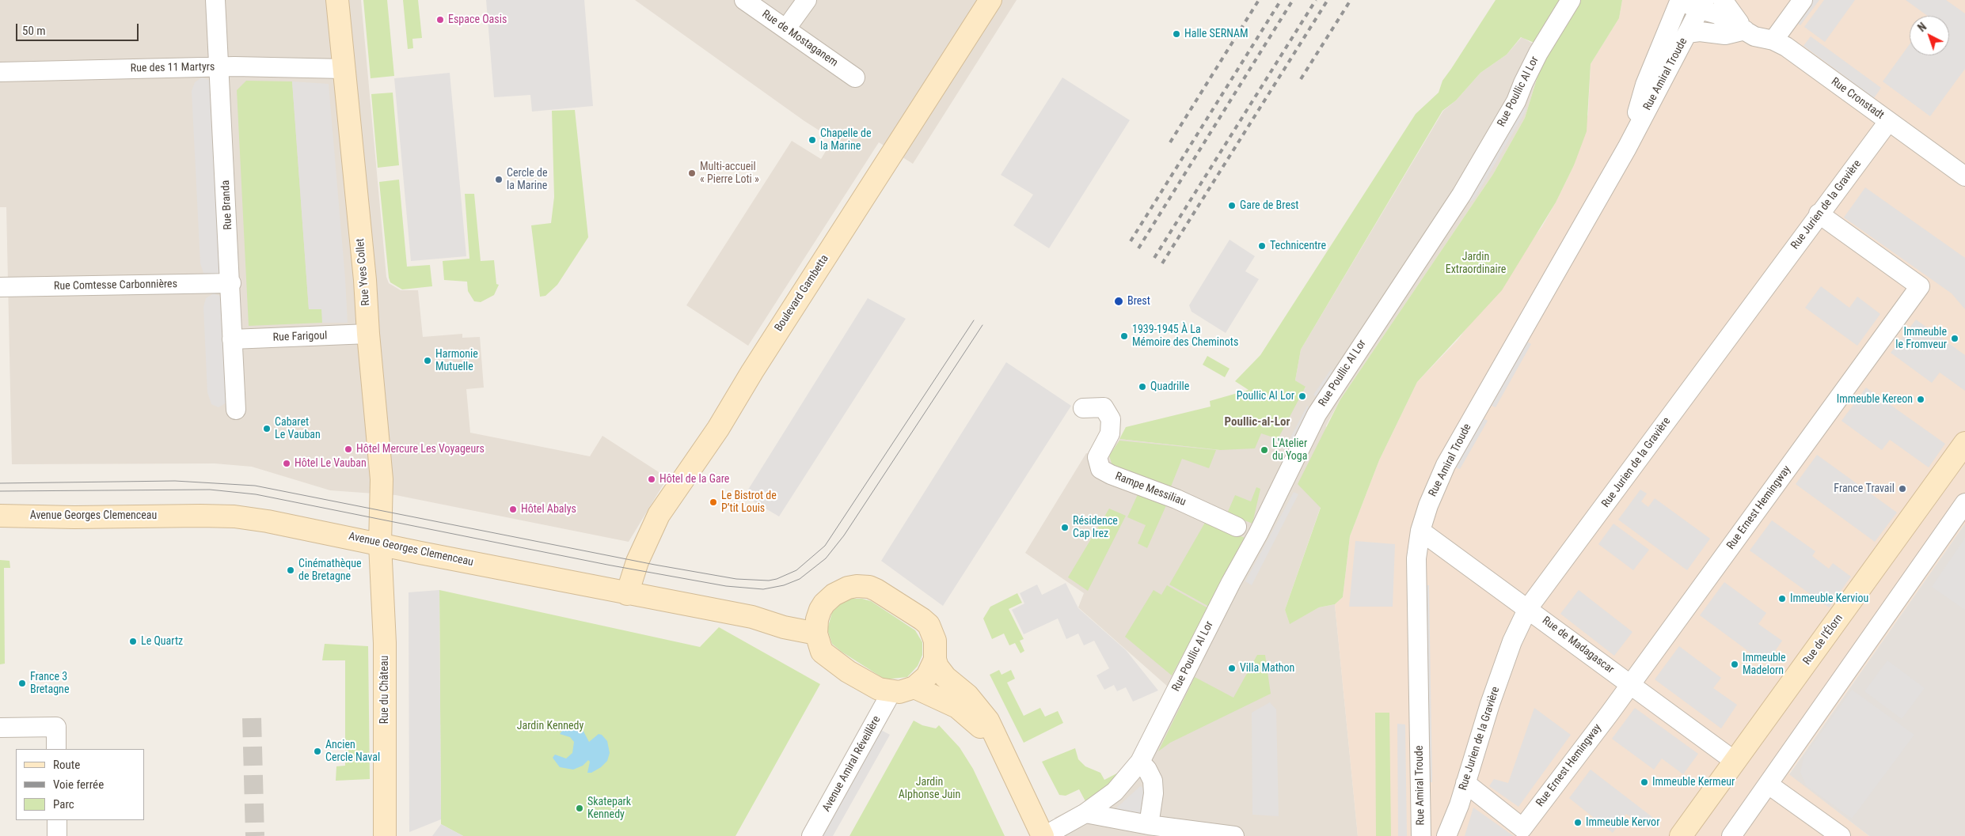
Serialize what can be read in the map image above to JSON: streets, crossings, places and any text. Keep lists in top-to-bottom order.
{
  "streets": {
    "main road": [
      "Rue Yves Collet",
      "Boulevard Gambetta",
      "Avenue Georges Clemenceau",
      "Rue de l'Élorn",
      "Rue du Château"
    ],
    "street": [
      "Rue de Mostaganem",
      "Rue des 11 Martyrs",
      "Rue Amiral Troude",
      "Rue Poullic Al Lor",
      "Rue Cronstadt",
      "Rue Branda",
      "Rue Jurien de la Gravière",
      "Rue Comtesse Carbonnières",
      "Rue Farigoul",
      "Rampe Messiliau",
      "Rue Ernest Hemingway",
      "Rue de Madagascar",
      "Avenue Amiral Réveillère"
    ]
  },
  "crossings": [
    ["Rue des 11 Martyrs", "Rue Branda"],
    ["Rue des 11 Martyrs", "Rue Yves Collet"],
    ["Rue Amiral Troude", "Rue Cronstadt"],
    ["Rue Amiral Troude", "Rue de Madagascar"],
    ["Rue Cronstadt", "Rue Jurien de la Gravière"],
    ["Rue Branda", "Rue Comtesse Carbonnières"],
    ["Rue Branda", "Rue Farigoul"],
    ["Rue Jurien de la Gravière", "Rue Ernest Hemingway"],
    ["Rue Jurien de la Gravière", "Rue de Madagascar"],
    ["Rue Yves Collet", "Rue Farigoul"],
    ["Rue Yves Collet", "Avenue Georges Clemenceau"],
    ["Rue Yves Collet", "Rue du Château"],
    ["Boulevard Gambetta", "Avenue Georges Clemenceau"],
    ["Rue Ernest Hemingway", "Rue de Madagascar"],
    ["Avenue Georges Clemenceau", "Rue du Château"],
    ["Avenue Georges Clemenceau", "Avenue Amiral Réveillère"],
    ["Rue de l'Élorn", "Rue de Madagascar"]
  ],
  "districts": ["Poullic-al-Lor"],
  "parks": ["Jardin Extraordinaire", "Jardin Kennedy", "Jardin Alphonse Juin"],
  "places": [
    "Espace Oasis",
    "Halle SERNAM",
    "Chapelle de la Marine",
    "Multi-accueil « Pierre Loti »",
    "Cercle de la Marine",
    "Gare de Brest",
    "Technicentre",
    "Brest",
    "1939-1945 À La Mémoire des Cheminots",
    "Immeuble le Fromveur",
    "Harmonie Mutuelle",
    "Quadrille",
    "Poullic Al Lor",
    "Immeuble Kereon",
    "Cabaret Le Vauban",
    "Hôtel Mercure Les Voyageurs",
    "L'Atelier du Yoga",
    "Hôtel Le Vauban",
    "Hôtel de la Gare",
    "France Travail",
    "Le Bistrot de P’tit Louis",
    "Hôtel Abalys",
    "Résidence Cap Irez",
    "Cinémathèque de Bretagne",
    "Immeuble Kerviou",
    "Le Quartz",
    "Immeuble Madelorn",
    "Villa Mathon",
    "France 3 Bretagne",
    "Ancien Cercle Naval",
    "Immeuble Kermeur",
    "Skatepark Kennedy",
    "Immeuble Kervor"
  ],
  "legend": ["Route", "Voie ferrée", "Parc"],
  "scale_bar": "50 m",
  "north": "top left"
}
